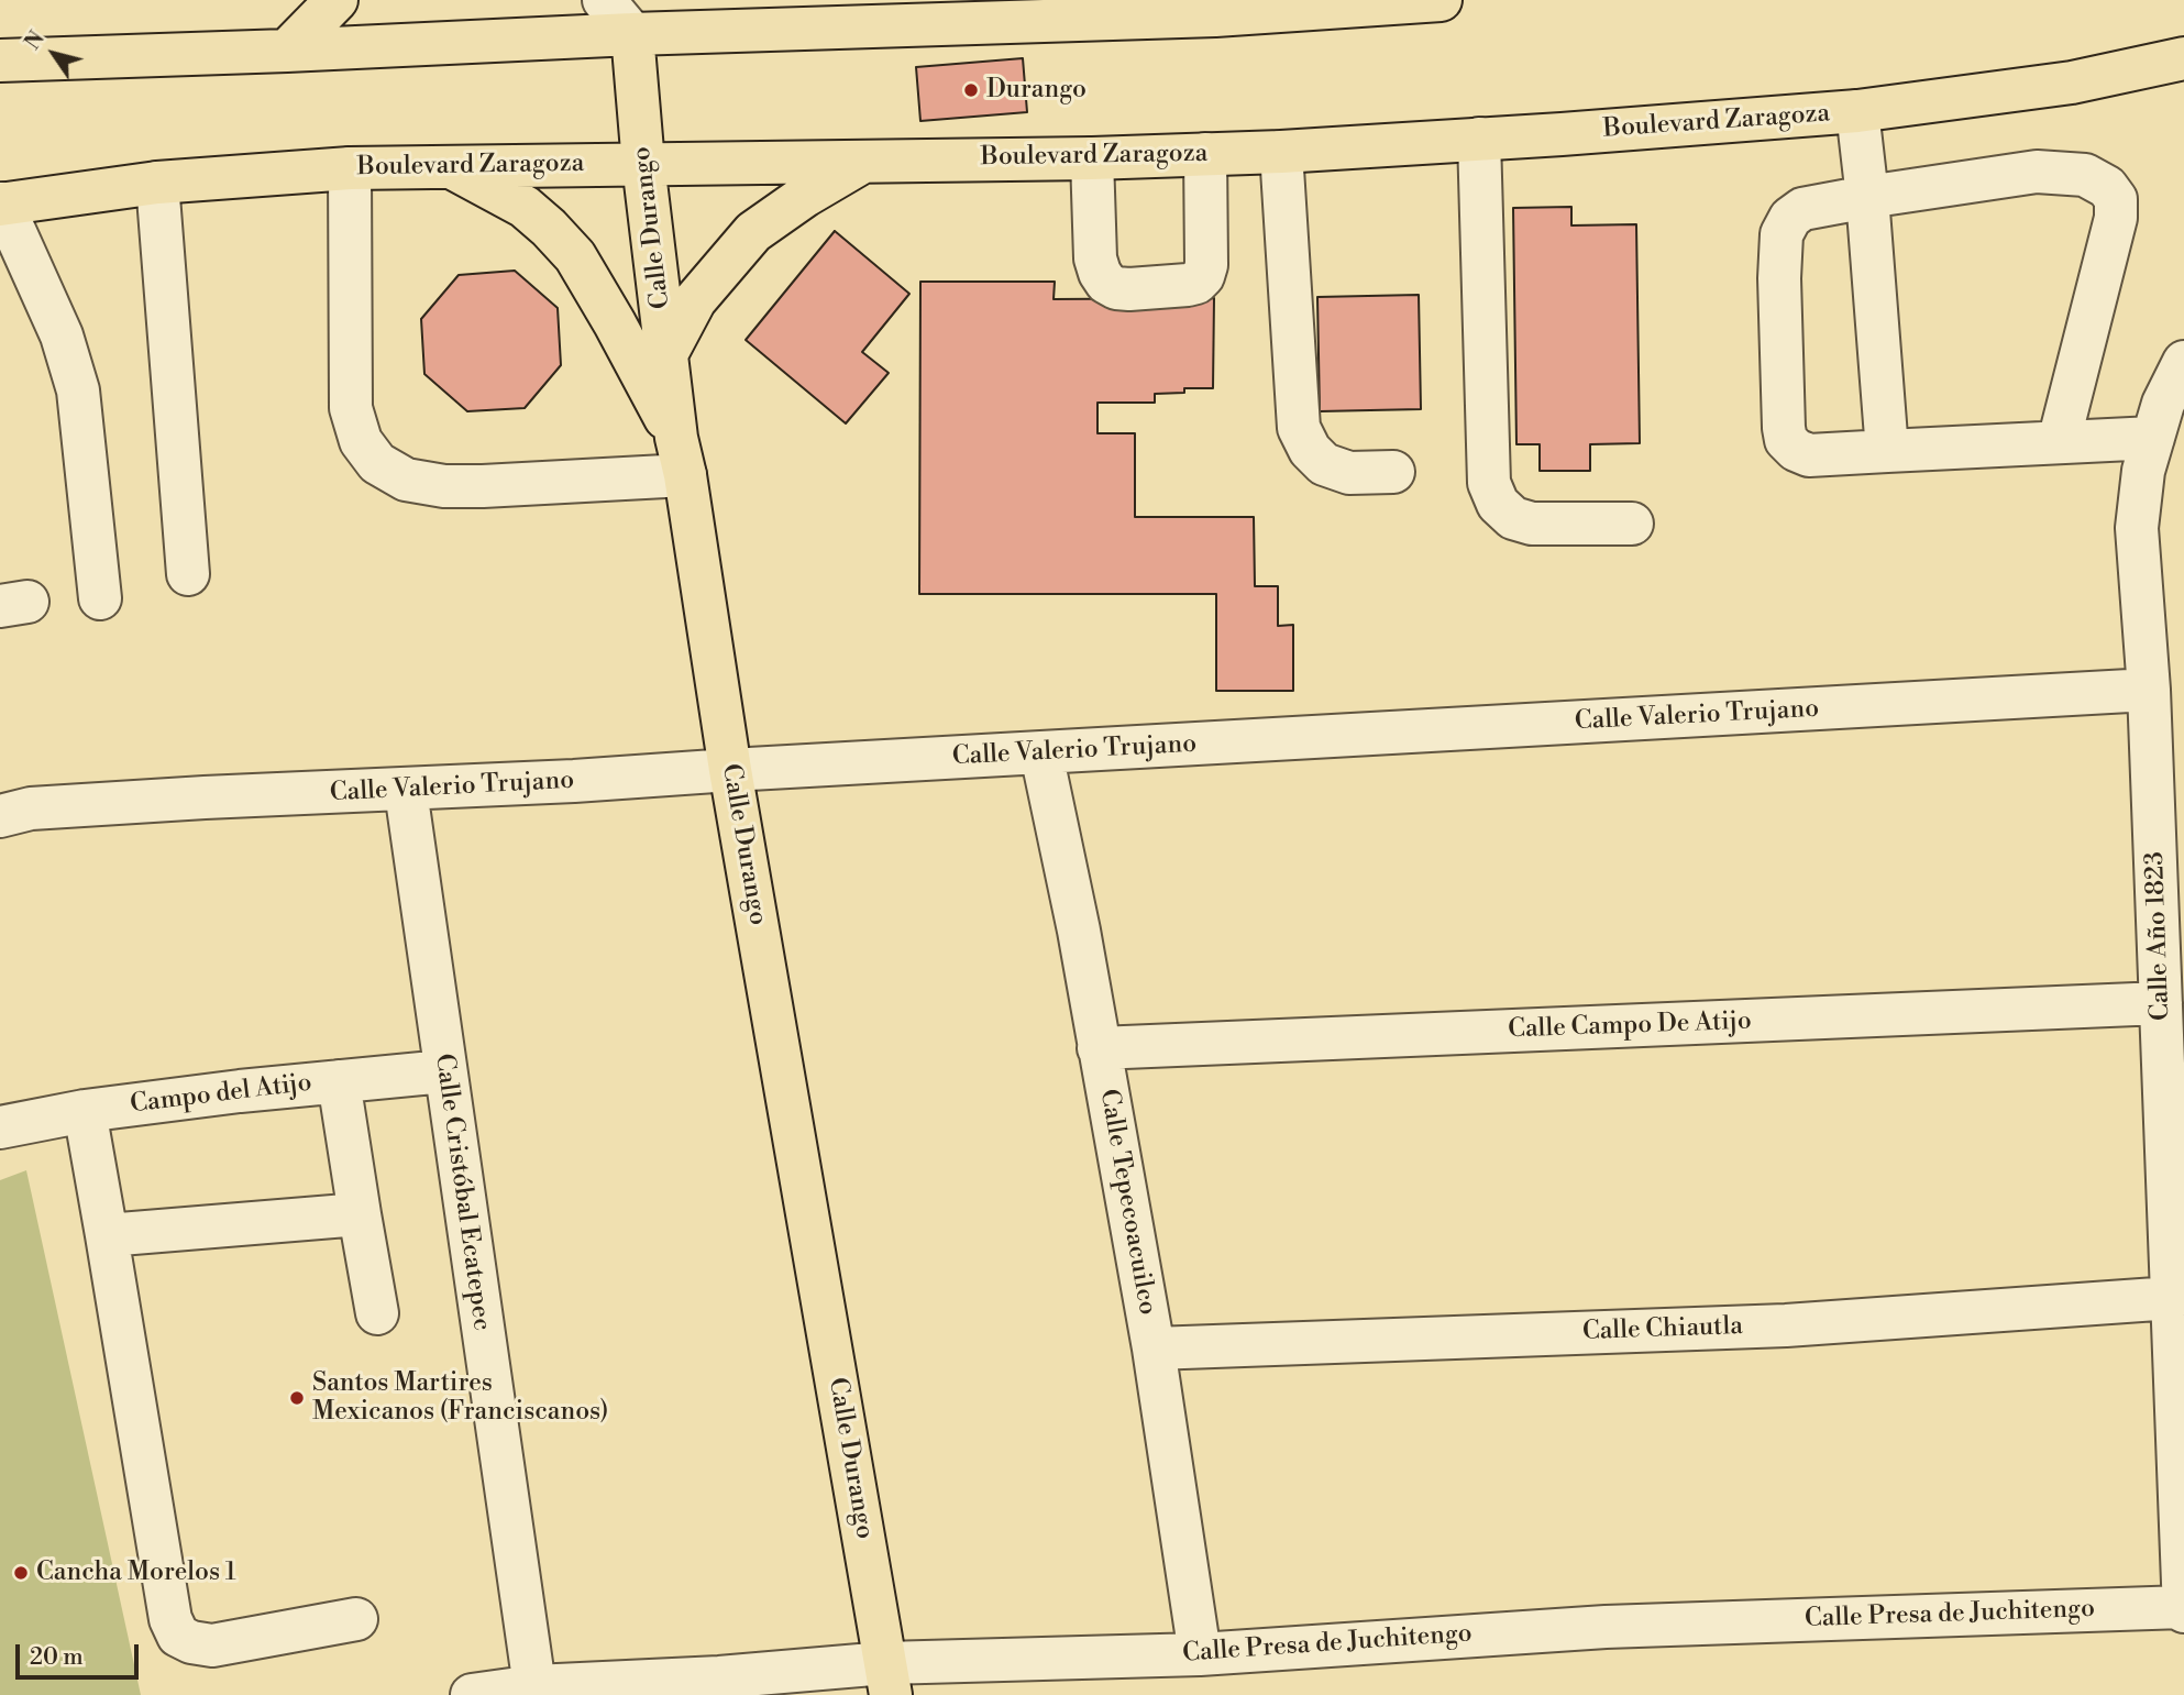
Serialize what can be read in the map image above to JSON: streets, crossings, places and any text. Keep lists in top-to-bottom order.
{
  "streets": {
    "main road": ["Boulevard Zaragoza", "Calle Durango"],
    "street": [
      "Calle Valerio Trujano",
      "Calle Año 1823",
      "Calle Campo De Atijo",
      "Campo del Atijo",
      "Calle Cristóbal Ecatepec",
      "Calle Tepecoacuilco",
      "Calle Chiautla",
      "Calle Presa de Juchitengo"
    ]
  },
  "crossings": [
    ["Boulevard Zaragoza", "Calle Durango"],
    ["Calle Durango", "Calle Valerio Trujano"],
    ["Calle Durango", "Calle Presa de Juchitengo"],
    ["Calle Valerio Trujano", "Calle Año 1823"],
    ["Calle Valerio Trujano", "Calle Cristóbal Ecatepec"],
    ["Calle Valerio Trujano", "Calle Tepecoacuilco"],
    ["Calle Año 1823", "Calle Campo De Atijo"],
    ["Calle Año 1823", "Calle Chiautla"],
    ["Calle Año 1823", "Calle Presa de Juchitengo"],
    ["Calle Campo De Atijo", "Calle Tepecoacuilco"],
    ["Campo del Atijo", "Calle Cristóbal Ecatepec"],
    ["Calle Cristóbal Ecatepec", "Calle Presa de Juchitengo"],
    ["Calle Tepecoacuilco", "Calle Chiautla"],
    ["Calle Tepecoacuilco", "Calle Presa de Juchitengo"]
  ],
  "places": ["Durango", "Santos Martires Mexicanos (Franciscanos)", "Cancha Morelos 1"],
  "scale_bar": "20 m",
  "north": "top left"
}
